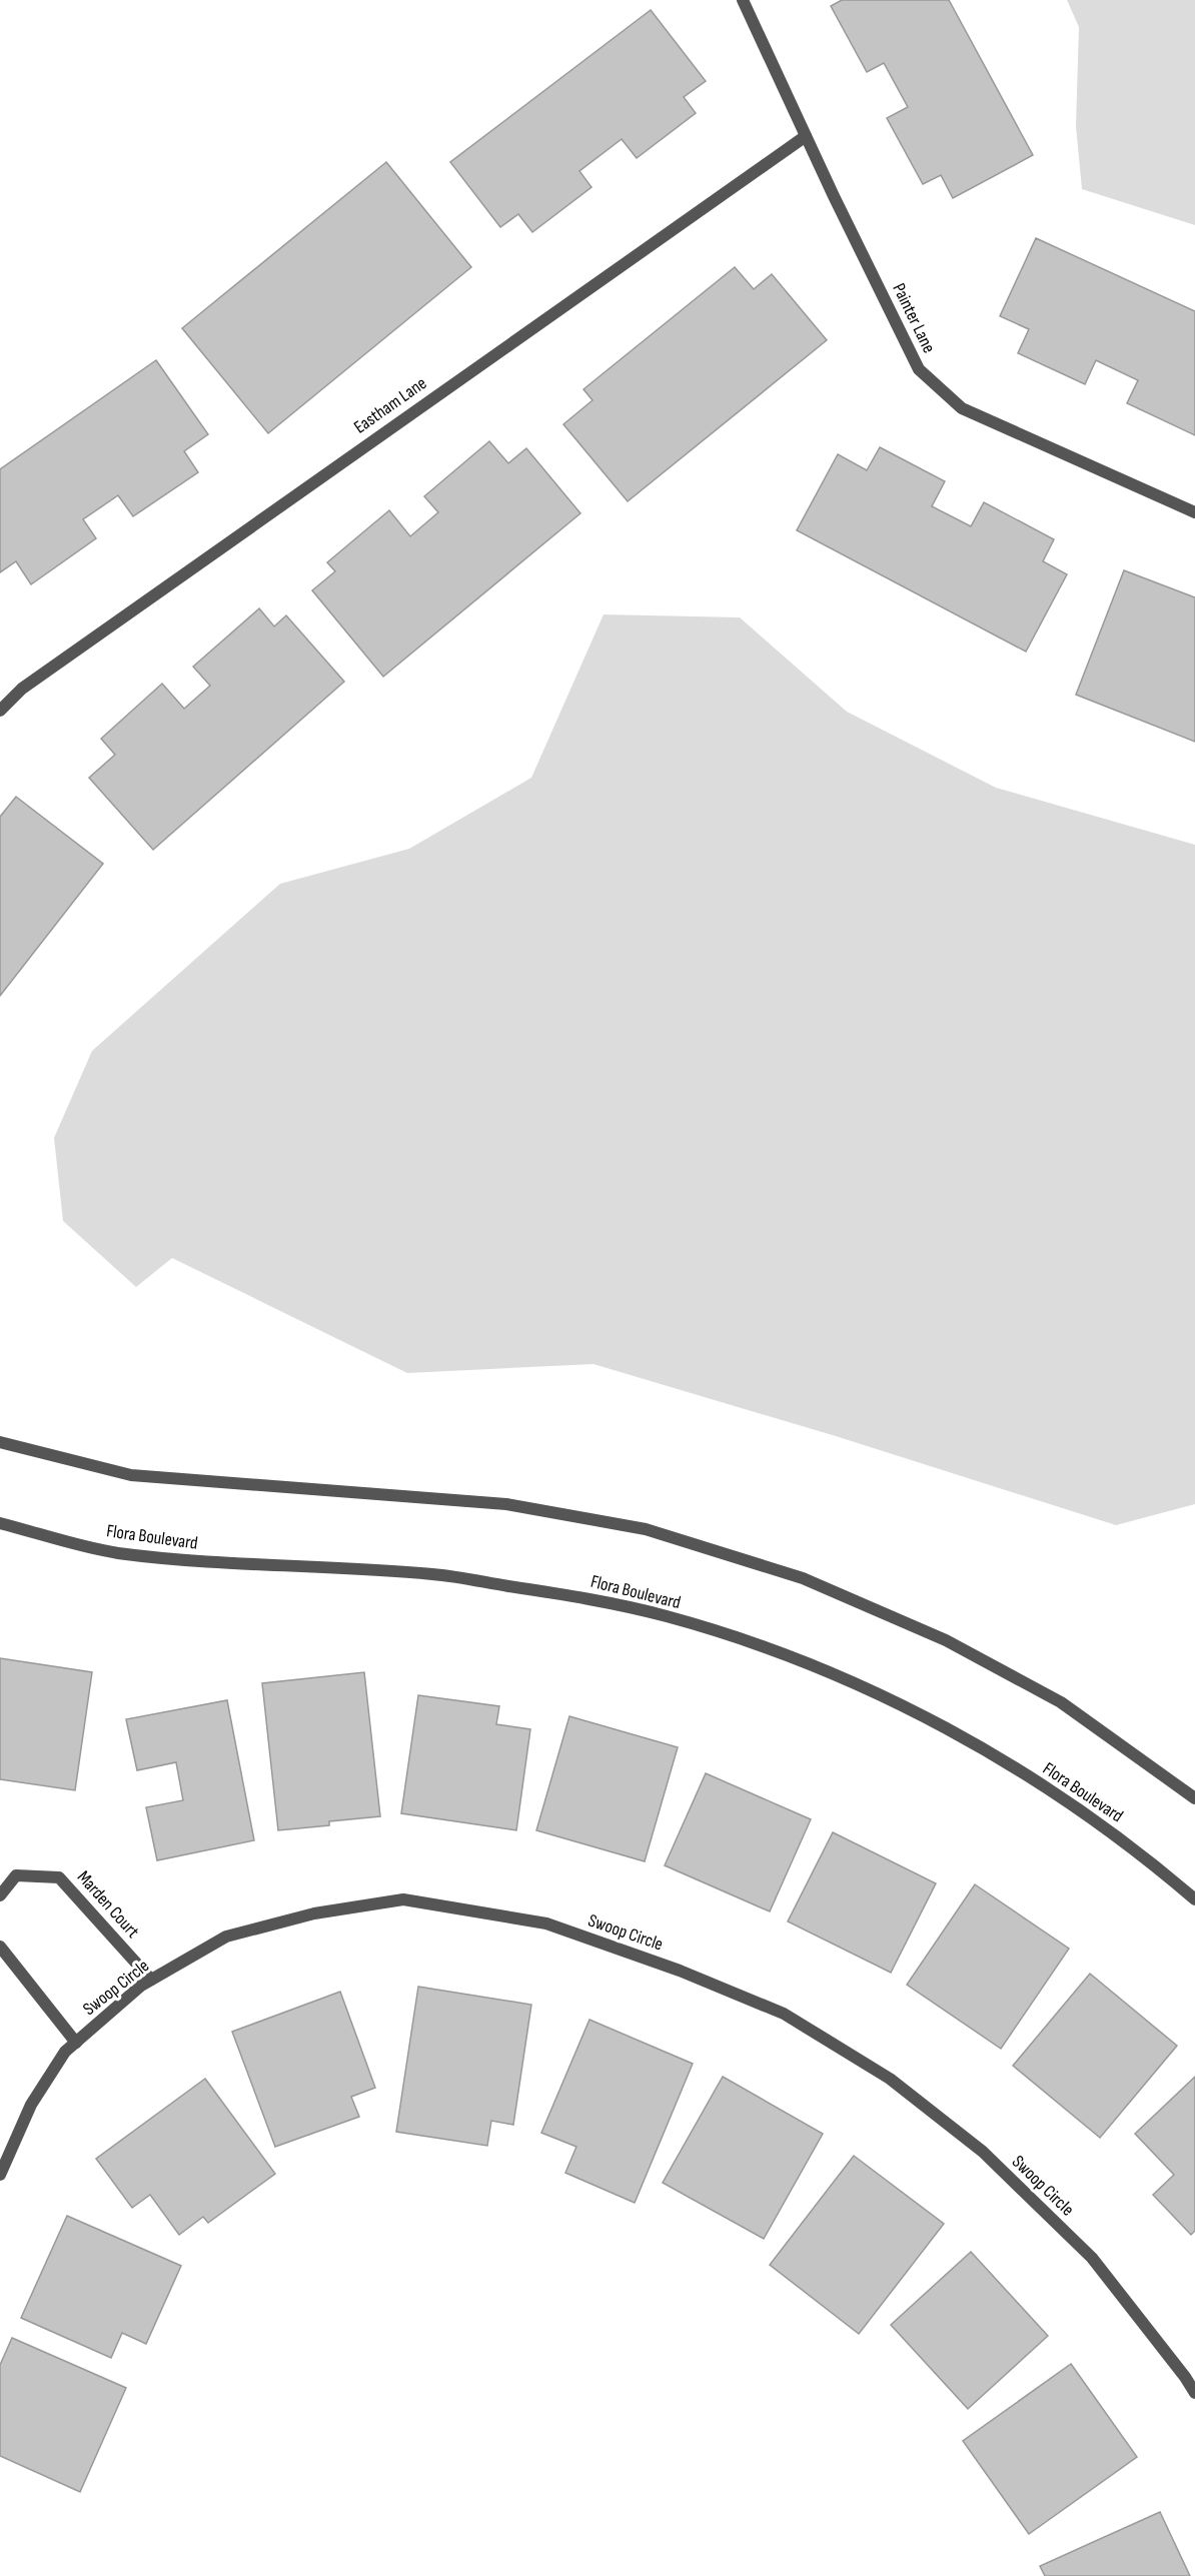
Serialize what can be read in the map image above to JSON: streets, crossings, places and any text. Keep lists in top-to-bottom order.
{
  "streets": {
    "street": [
      "Painter Lane",
      "Eastham Lane",
      "Flora Boulevard",
      "Marden Court",
      "Swoop Circle"
    ]
  },
  "crossings": [
    ["Painter Lane", "Eastham Lane"],
    ["Marden Court", "Swoop Circle"]
  ]
}
